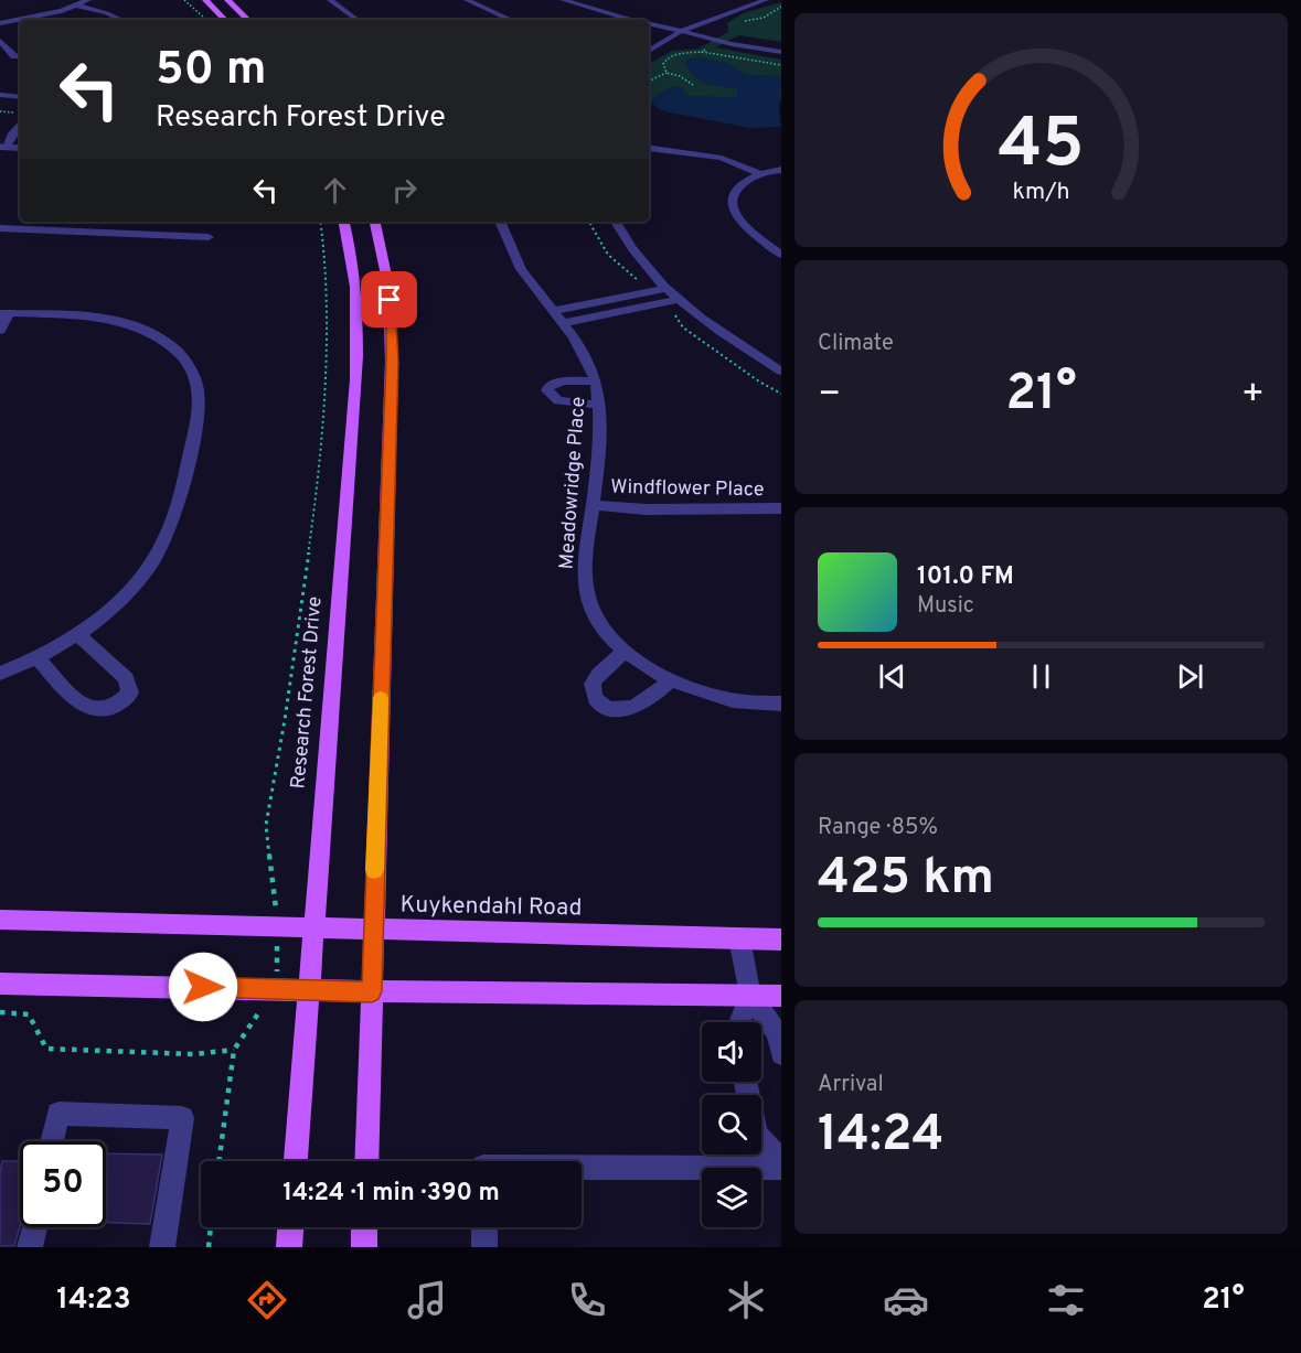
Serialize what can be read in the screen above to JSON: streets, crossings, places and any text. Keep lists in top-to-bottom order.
{
  "streets": {
    "main road": ["Research Forest Drive", "Kuykendahl Road"],
    "street": ["Meadowridge Place", "Windflower Place"]
  },
  "crossings": [
    ["Meadowridge Place", "Windflower Place"],
    ["Research Forest Drive", "Kuykendahl Road"]
  ],
  "page": {
    "turn": ["50 m", "Research Forest Drive"],
    "tile": [
      "Climate",
      ["Range · 85%", "425 km"],
      ["Arrival", "14:24"]
    ],
    "heat": ["−", "21°", "+"],
    "song": ["101.0 FM", "Music"],
    "limit": "50",
    "trip": "14:24 · 1 min · 390 m",
    "tabs": ["14:23", "21°"],
    "gauge": ["45", "km/h"]
  }
}
